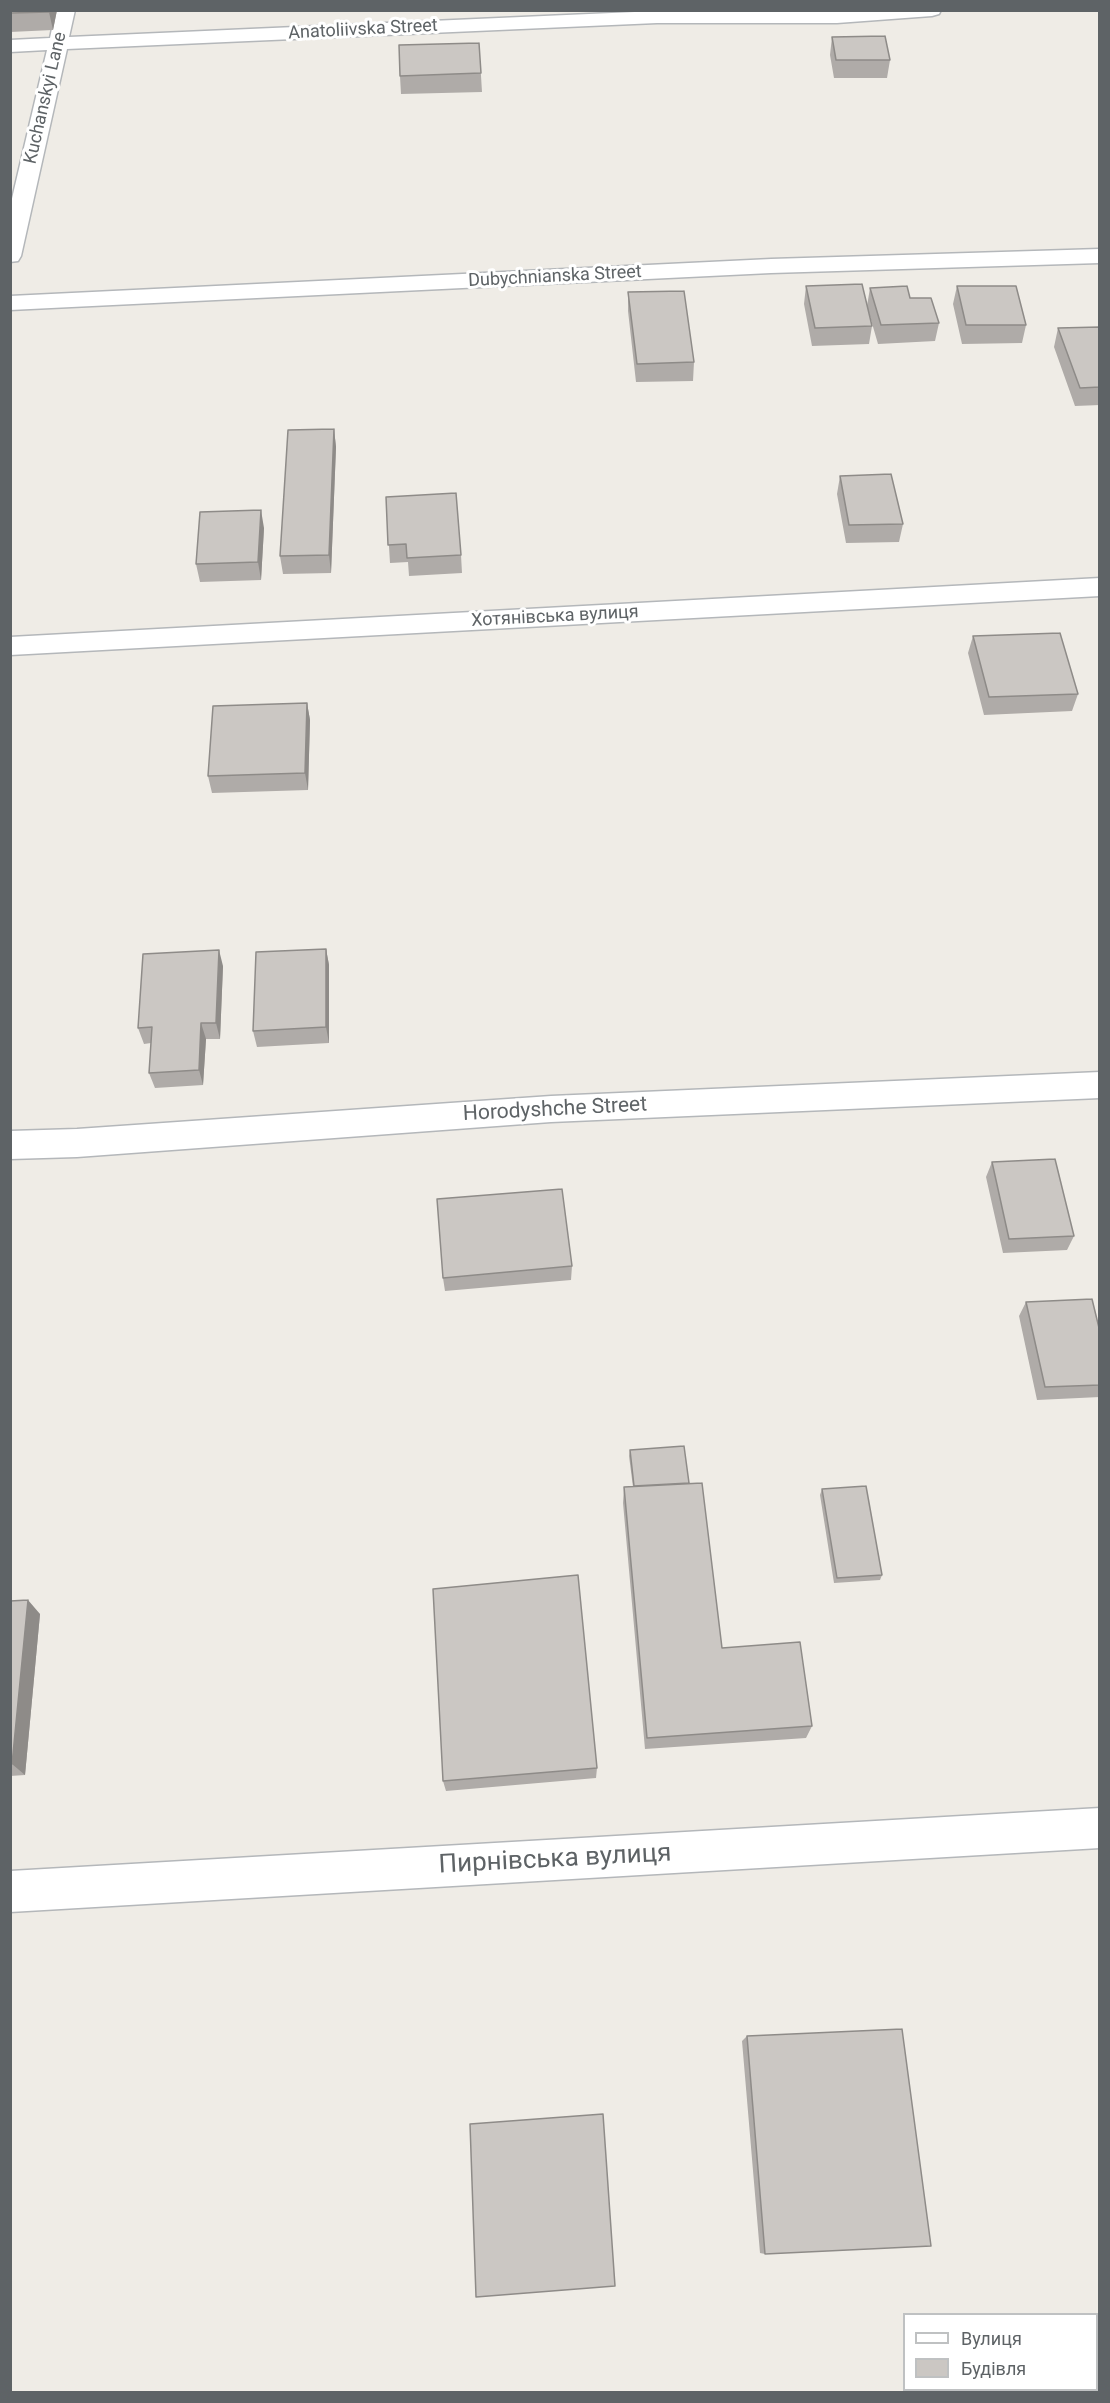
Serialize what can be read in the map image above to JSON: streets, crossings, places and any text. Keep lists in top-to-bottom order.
{
  "streets": {
    "street": [
      "Anatoliivska Street",
      "Kuchanskyi Lane",
      "Dubychnianska Street",
      "Хотянівська вулиця",
      "Horodyshche Street",
      "Пирнівська вулиця"
    ]
  },
  "crossings": [
    ["Anatoliivska Street", "Kuchanskyi Lane"]
  ],
  "legend": ["Вулиця", "Будівля"]
}
